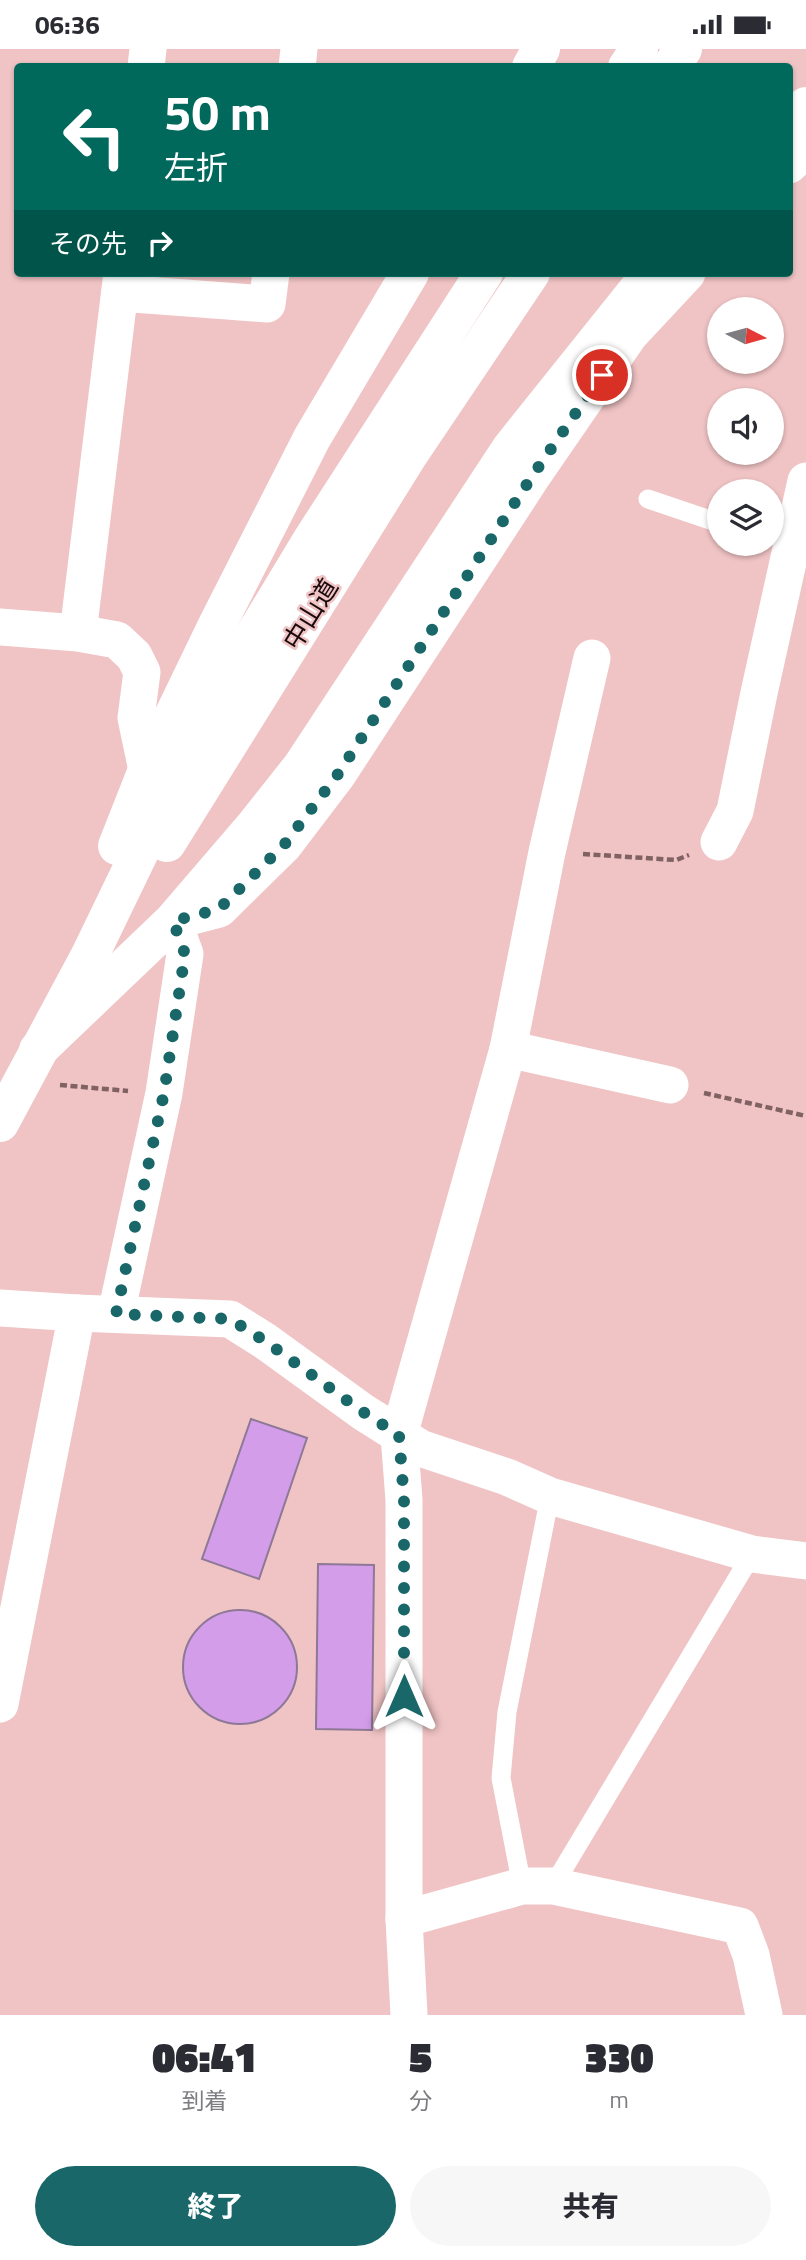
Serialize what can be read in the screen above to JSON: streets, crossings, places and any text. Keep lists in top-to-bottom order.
{
  "streets": {
    "highway": ["中山道"]
  },
  "north": "right",
  "page": {
    "status": "06:36",
    "turn": ["50 m", "左折"],
    "then": "その先",
    "eta": [
      "06:41",
      "到着",
      "5",
      "分",
      "330",
      "m"
    ],
    "buttons": ["終了", "共有"]
  }
}
